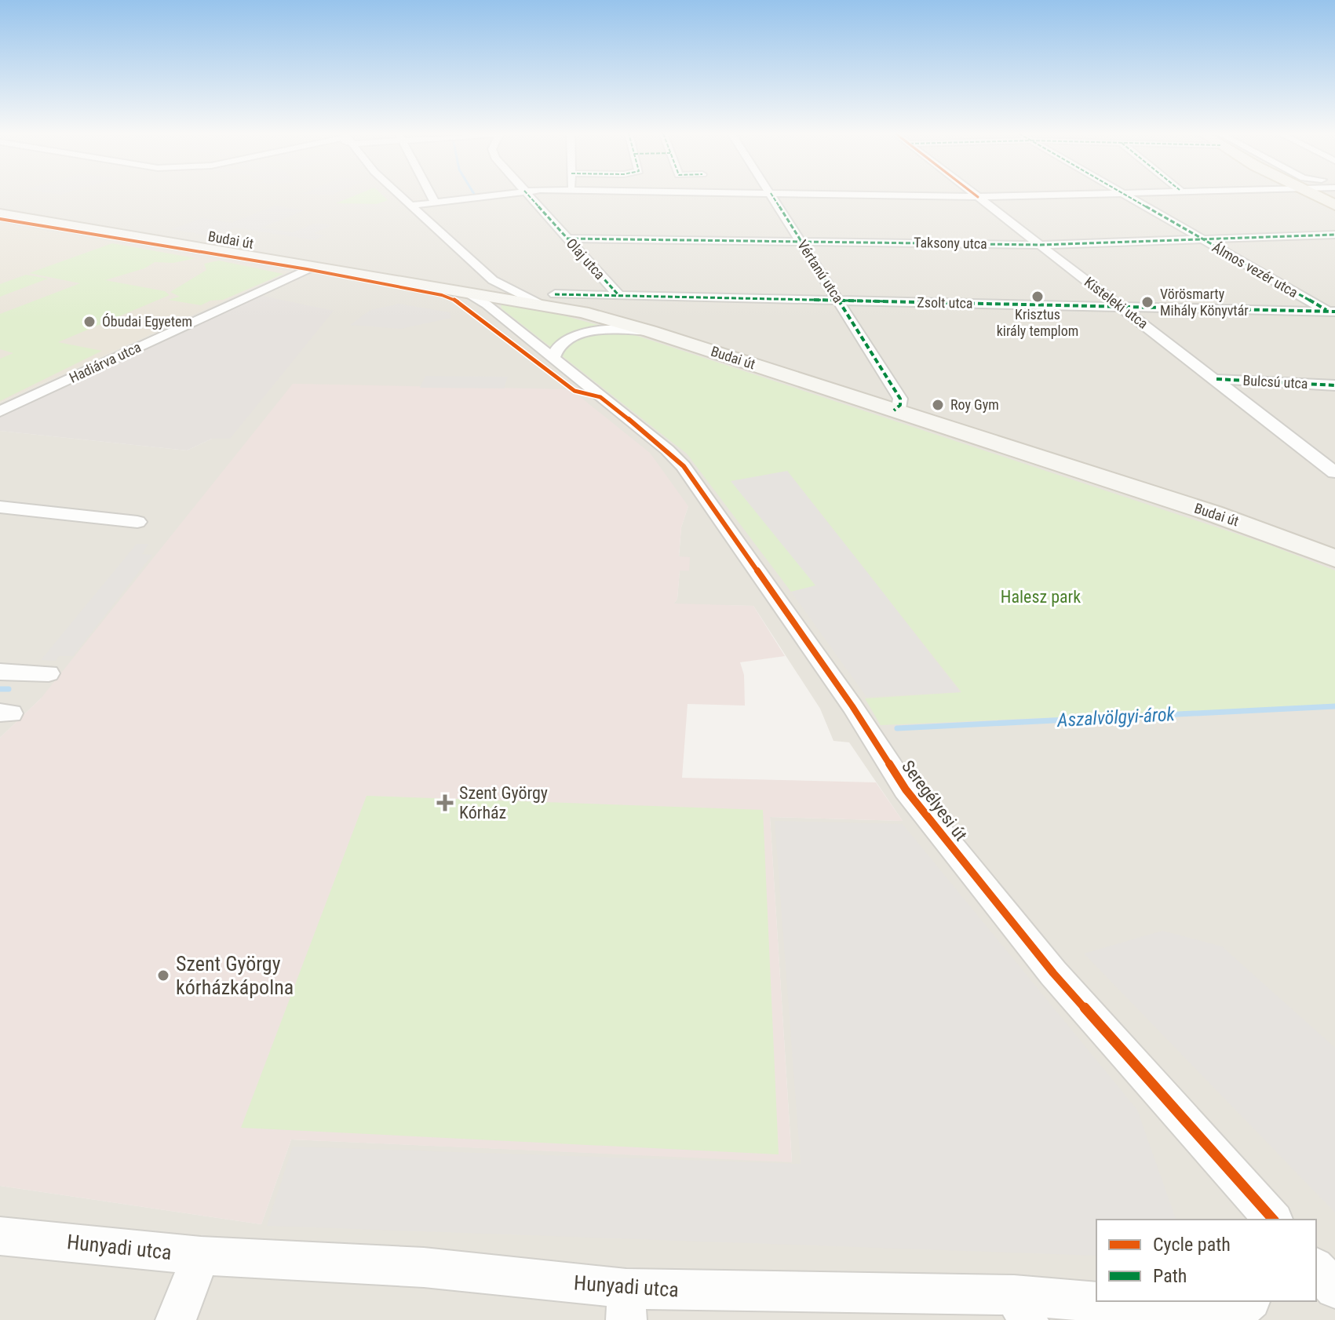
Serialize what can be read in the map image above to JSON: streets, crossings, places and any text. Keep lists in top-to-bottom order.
{
  "streets": {
    "main road": ["Budai út"],
    "street": [
      "Taksony utca",
      "Olaj utca",
      "Álmos vezér utca",
      "Vértanú utca",
      "Zsolt utca",
      "Kisteleki utca",
      "Hadiárva utca",
      "Bulcsú utca",
      "Seregélyesi út",
      "Hunyadi utca"
    ]
  },
  "crossings": [
    ["Budai út", "Vértanú utca"],
    ["Budai út", "Hadiárva utca"],
    ["Budai út", "Seregélyesi út"],
    ["Taksony utca", "Olaj utca"],
    ["Taksony utca", "Álmos vezér utca"],
    ["Taksony utca", "Vértanú utca"],
    ["Taksony utca", "Kisteleki utca"],
    ["Olaj utca", "Zsolt utca"],
    ["Álmos vezér utca", "Zsolt utca"],
    ["Vértanú utca", "Zsolt utca"],
    ["Zsolt utca", "Kisteleki utca"],
    ["Kisteleki utca", "Bulcsú utca"]
  ],
  "water": ["Aszalvölgyi-árok"],
  "parks": ["Halesz park"],
  "places": {
    "other": [
      "Krisztus király templom",
      "Vörösmarty Mihály Könyvtár",
      "Óbudai Egyetem",
      "Roy Gym",
      "Szent György kórházkápolna"
    ],
    "health": ["Szent György Kórház"]
  },
  "legend": ["Cycle path", "Path"]
}
